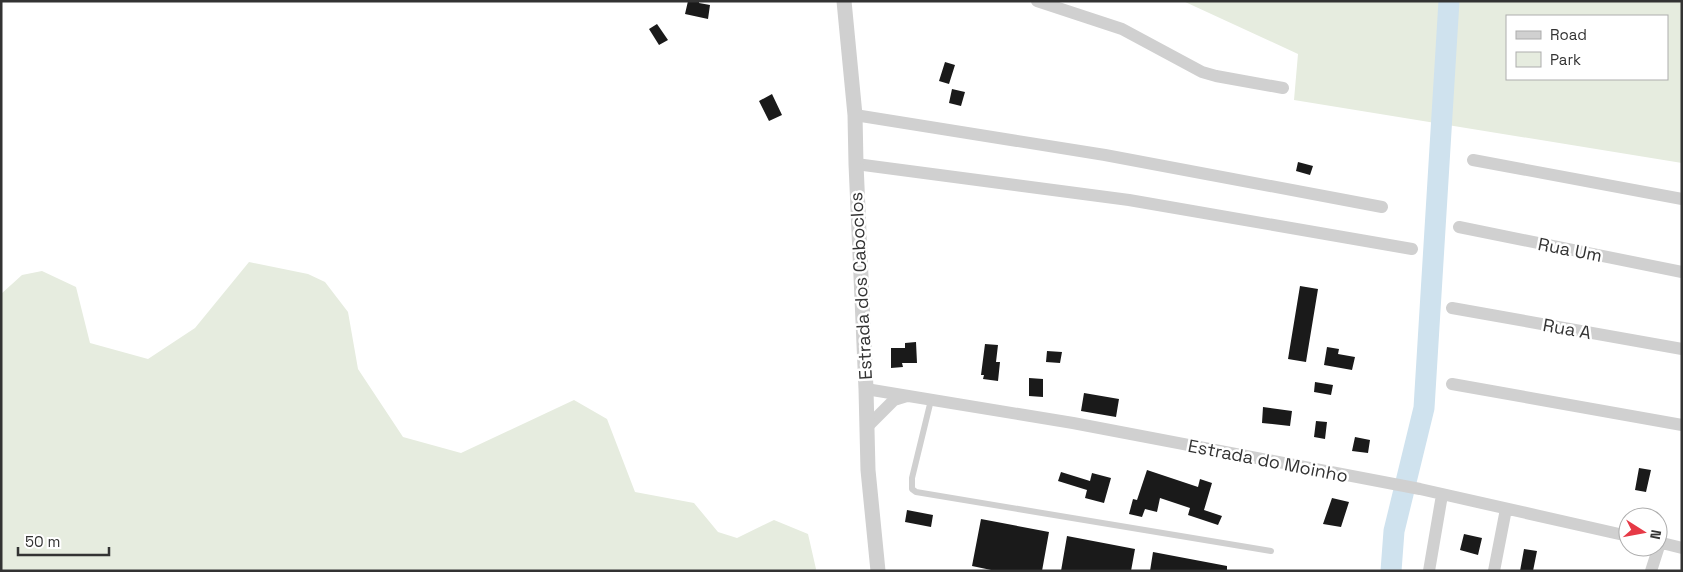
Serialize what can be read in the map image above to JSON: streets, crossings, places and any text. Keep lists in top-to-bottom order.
{
  "streets": {
    "street": [
      "Rua Um",
      "Estrada dos Caboclos",
      "Rua A",
      "Estrada do Moinho"
    ]
  },
  "crossings": [
    ["Estrada dos Caboclos", "Estrada do Moinho"]
  ],
  "legend": ["Road", "Park"],
  "scale_bar": "50 m",
  "north": "right"
}
